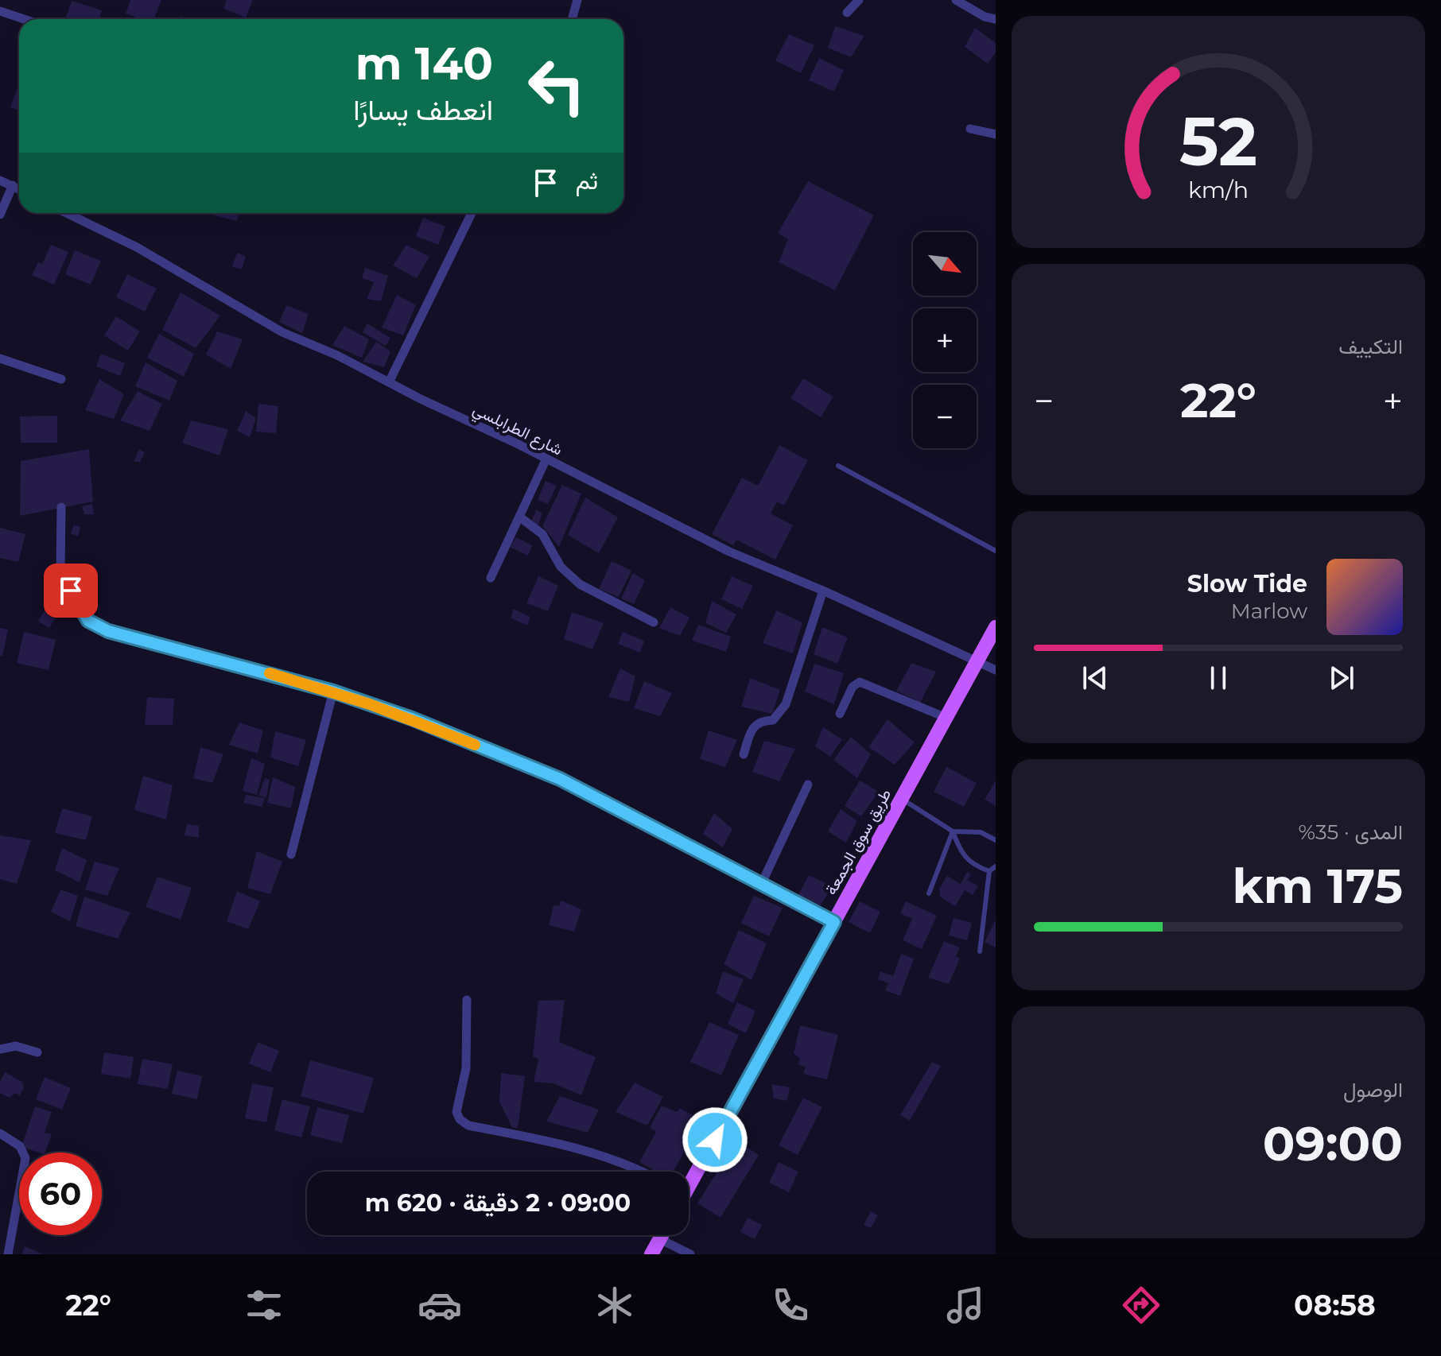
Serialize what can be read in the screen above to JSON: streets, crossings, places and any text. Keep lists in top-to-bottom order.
{
  "streets": {
    "main road": ["طريق سوق الجمعة"],
    "street": ["شارع الطرابلسي"]
  },
  "crossings": [
    ["شارع الطرابلسي", "طريق سوق الجمعة"]
  ],
  "north": "bottom right",
  "page": {
    "turn": ["140 m", "انعطف يسارًا"],
    "then": "ثم",
    "map_buttons": ["+", "−"],
    "tile": [
      "التكييف",
      ["المدى · 35%", "175 km"],
      ["الوصول", "09:00"]
    ],
    "heat": ["−", "22°", "+"],
    "song": ["Slow Tide", "Marlow"],
    "limit": "60",
    "trip": "09:00 · 2 دقيقة · 620 m",
    "tabs": ["08:58", "22°"],
    "gauge": ["52", "km/h"]
  }
}
